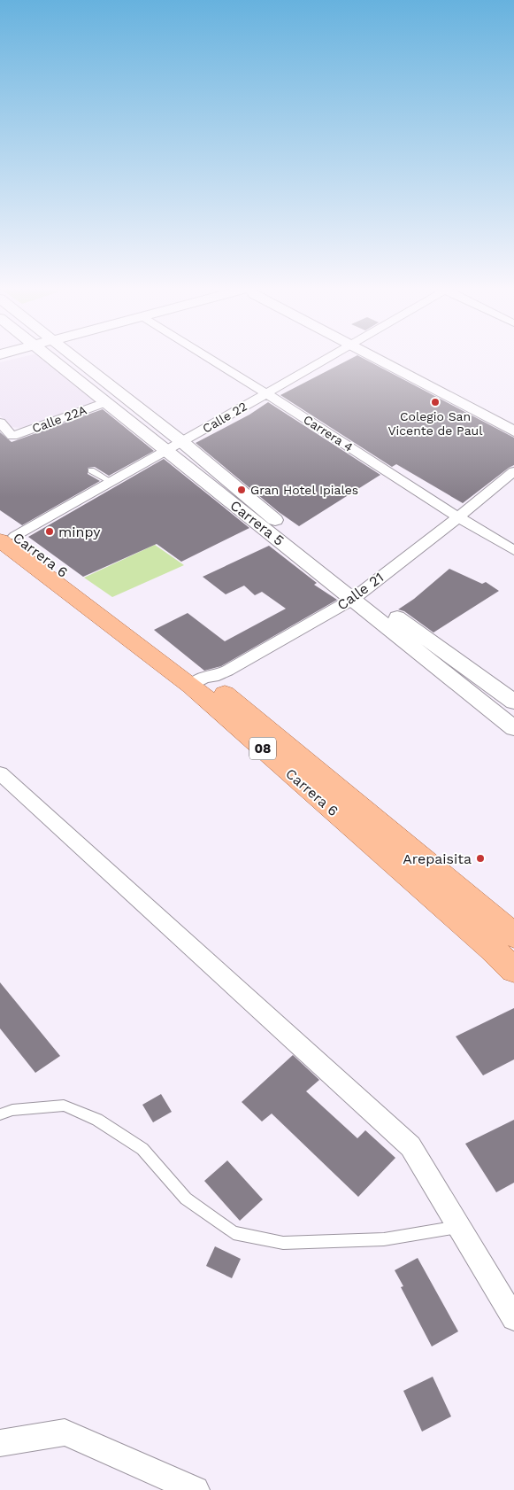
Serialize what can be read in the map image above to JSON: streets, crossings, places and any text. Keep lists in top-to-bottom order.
{
  "streets": {
    "main road": ["Carrera 6", "08"],
    "street": [
      "Calle 22",
      "Calle 22A",
      "Carrera 4",
      "Carrera 5",
      "Calle 21"
    ]
  },
  "crossings": [
    ["Calle 22", "Carrera 4"],
    ["Calle 22", "Carrera 5"],
    ["Calle 22", "Carrera 6"],
    ["Calle 22A", "Carrera 5"],
    ["Carrera 4", "Calle 21"],
    ["Carrera 5", "Calle 21"],
    ["Carrera 6", "Calle 21"]
  ],
  "places": [
    "Colegio San Vicente de Paul",
    "Gran Hotel Ipiales",
    "minpy",
    "Arepaisita"
  ]
}
